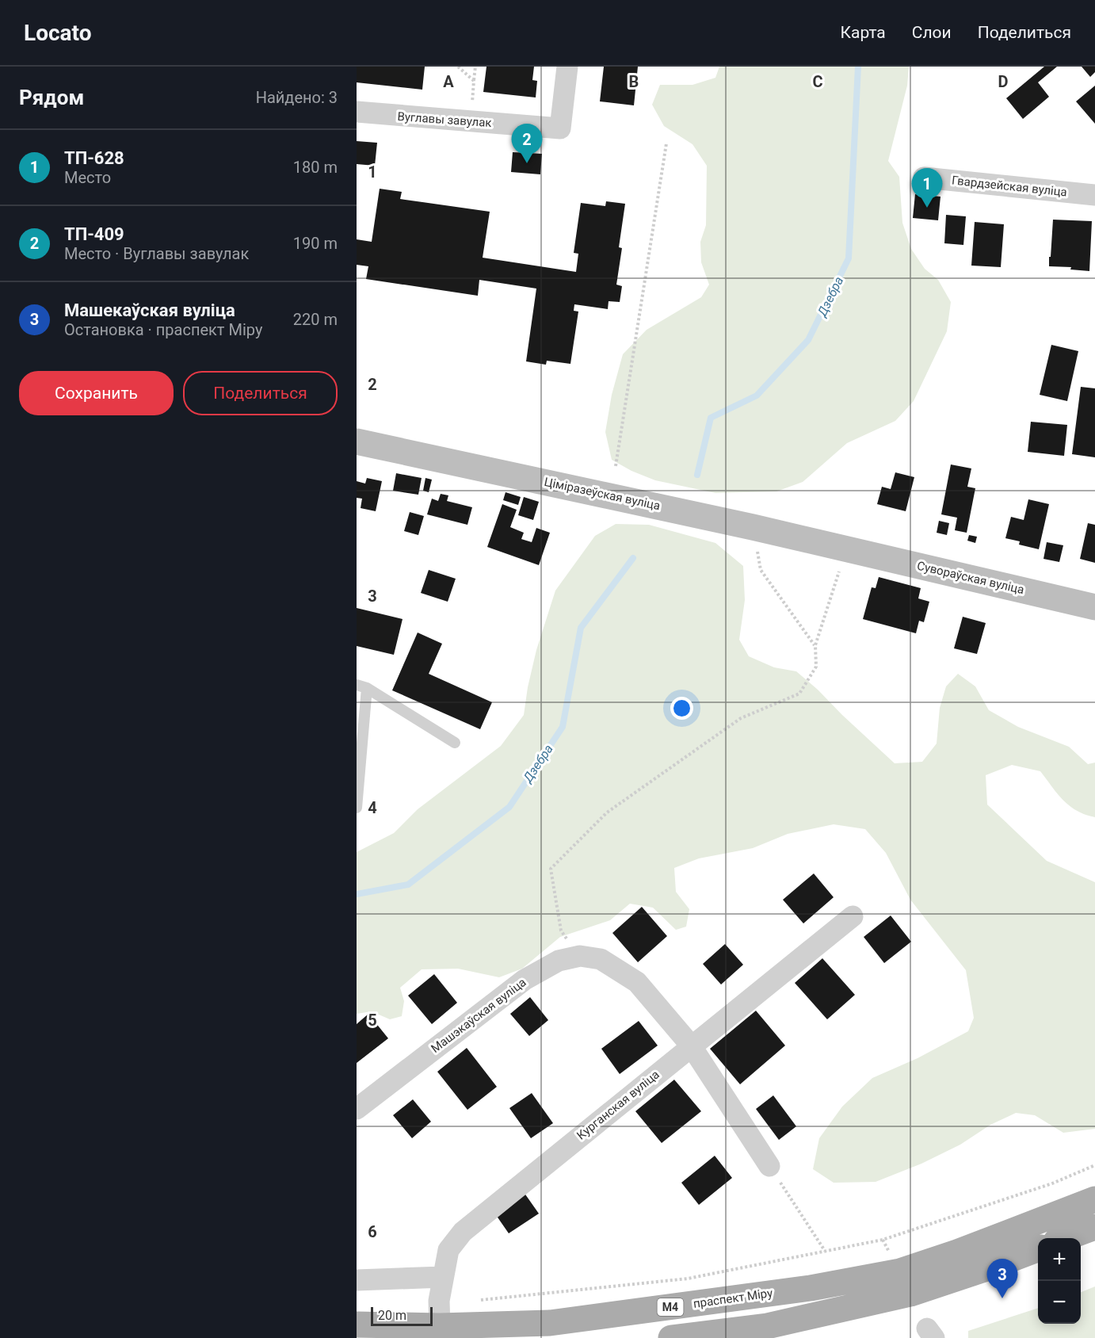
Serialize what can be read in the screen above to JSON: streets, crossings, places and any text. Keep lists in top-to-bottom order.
{
  "streets": {
    "main road": [
      "Ціміразеўская вуліца",
      "Сувораўская вуліца",
      "праспект Міру",
      "М4"
    ],
    "street": [
      "Вуглавы завулак",
      "Гвардзейская вуліца",
      "Машэкаўская вуліца",
      "Курганская вуліца"
    ]
  },
  "crossings": [
    ["Ціміразеўская вуліца", "Сувораўская вуліца"],
    ["Машэкаўская вуліца", "Курганская вуліца"],
    ["Курганская вуліца", "праспект Міру"]
  ],
  "water": ["Дзебра"],
  "scale_bar": "20 m",
  "page": {
    "header": "Locato",
    "nav": ["Карта", "Слои", "Поделиться"],
    "heading": ["Рядом", "Найдено: 3"],
    "pins": ["2", "1", "3"],
    "list": [
      {
        "mark": "1",
        "name": "ТП-628",
        "note": "Место",
        "value": "180 m"
      },
      {
        "mark": "2",
        "name": "ТП-409",
        "note": "Место · Вуглавы завулак",
        "value": "190 m"
      },
      {
        "mark": "3",
        "name": "Машекаўская вуліца",
        "note": "Остановка · праспект Міру",
        "value": "220 m"
      }
    ],
    "buttons": ["Сохранить", "Поделиться"],
    "map_buttons": ["+", "−"],
    "scale": "20 m"
  },
  "grid": {
    "columns": [
      "A",
      "B",
      "C",
      "D"
    ],
    "rows": [
      "1",
      "2",
      "3",
      "4",
      "5",
      "6"
    ]
  }
}
